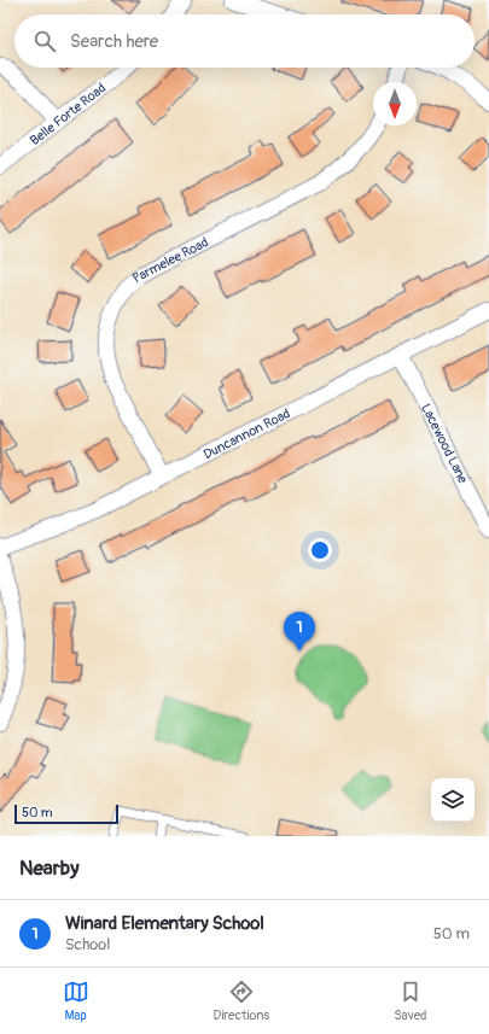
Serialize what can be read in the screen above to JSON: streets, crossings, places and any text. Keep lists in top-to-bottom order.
{
  "streets": {
    "street": [
      "Belle Forte Road",
      "Parmelee Road",
      "Duncannon Road",
      "Lacewood Lane"
    ]
  },
  "crossings": [
    ["Parmelee Road", "Duncannon Road"],
    ["Duncannon Road", "Lacewood Lane"]
  ],
  "scale_bar": "50 m",
  "north": "bottom",
  "page": {
    "search": "Search here",
    "pins": "1",
    "scale": "50 m",
    "heading": "Nearby",
    "list": [
      {
        "mark": "1",
        "name": "Winard Elementary School",
        "note": "School",
        "value": "50 m"
      }
    ],
    "nav": ["Map", "Directions", "Saved"]
  }
}
